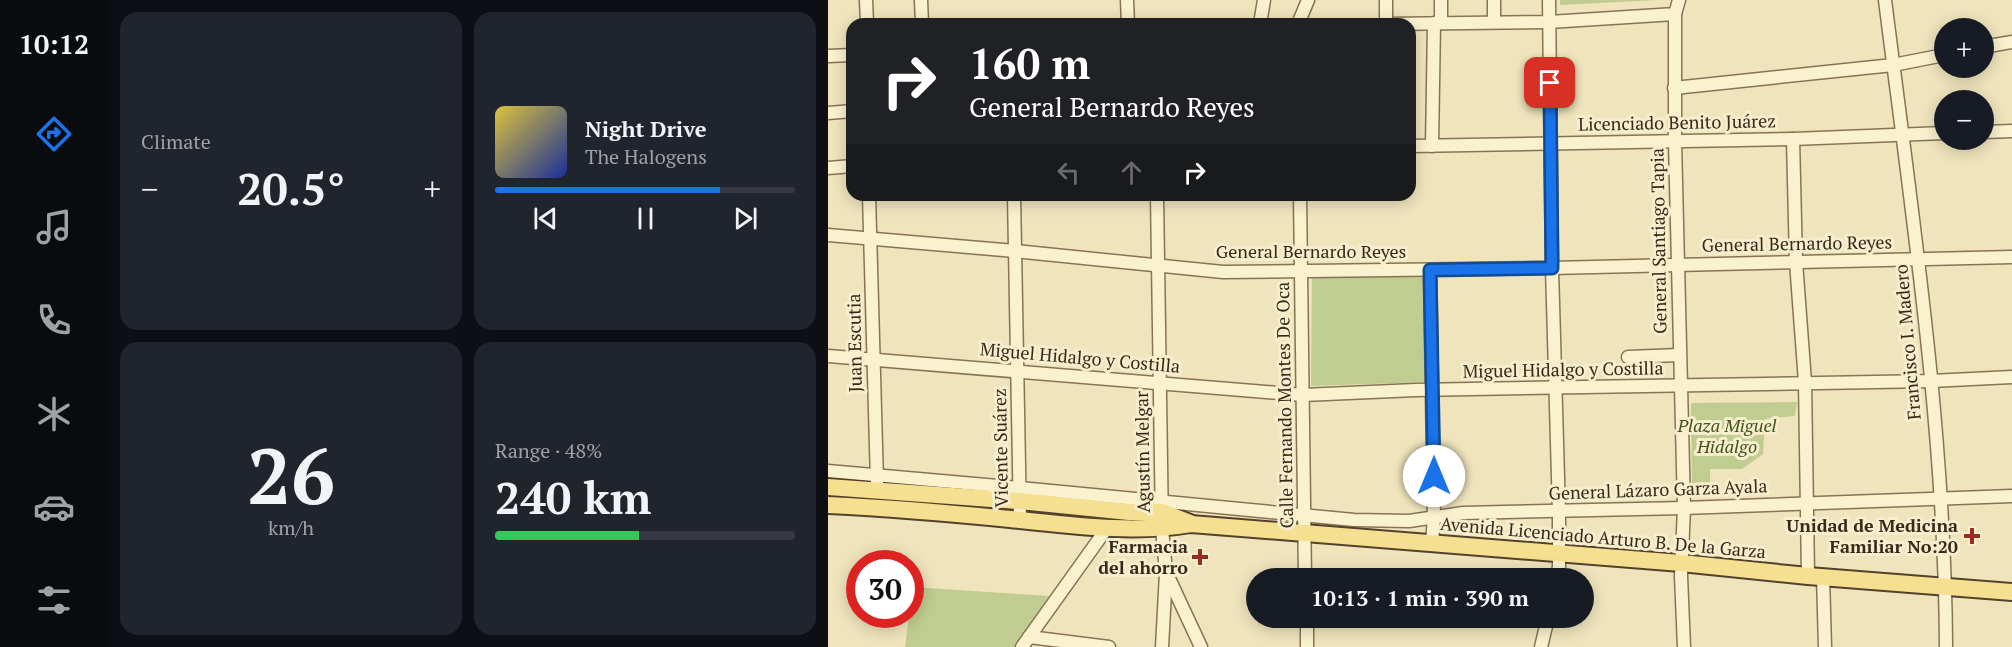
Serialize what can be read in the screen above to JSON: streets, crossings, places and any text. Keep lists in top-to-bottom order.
{
  "streets": {
    "main road": ["Avenida Licenciado Arturo B. De la Garza"],
    "street": [
      "Licenciado Benito Juárez",
      "General Santiago Tapia",
      "General Bernardo Reyes",
      "Francisco I. Madero",
      "Juan Escutia",
      "Miguel Hidalgo y Costilla",
      "Calle Fernando Montes De Oca",
      "Vicente Suárez",
      "Agustín Melgar",
      "General Lázaro Garza Ayala"
    ]
  },
  "crossings": [
    ["Licenciado Benito Juárez", "General Santiago Tapia"],
    ["Licenciado Benito Juárez", "Francisco I. Madero"],
    ["General Santiago Tapia", "General Bernardo Reyes"],
    ["General Santiago Tapia", "Miguel Hidalgo y Costilla"],
    ["General Santiago Tapia", "General Lázaro Garza Ayala"],
    ["General Santiago Tapia", "Avenida Licenciado Arturo B. De la Garza"],
    ["General Bernardo Reyes", "Francisco I. Madero"],
    ["General Bernardo Reyes", "Juan Escutia"],
    ["General Bernardo Reyes", "Calle Fernando Montes De Oca"],
    ["General Bernardo Reyes", "Vicente Suárez"],
    ["General Bernardo Reyes", "Agustín Melgar"],
    ["Francisco I. Madero", "Miguel Hidalgo y Costilla"],
    ["Francisco I. Madero", "General Lázaro Garza Ayala"],
    ["Francisco I. Madero", "Avenida Licenciado Arturo B. De la Garza"],
    ["Juan Escutia", "Miguel Hidalgo y Costilla"],
    ["Juan Escutia", "Avenida Licenciado Arturo B. De la Garza"],
    ["Miguel Hidalgo y Costilla", "Calle Fernando Montes De Oca"],
    ["Miguel Hidalgo y Costilla", "Vicente Suárez"],
    ["Miguel Hidalgo y Costilla", "Agustín Melgar"],
    ["Calle Fernando Montes De Oca", "General Lázaro Garza Ayala"],
    ["Calle Fernando Montes De Oca", "Avenida Licenciado Arturo B. De la Garza"],
    ["Vicente Suárez", "General Lázaro Garza Ayala"],
    ["Vicente Suárez", "Avenida Licenciado Arturo B. De la Garza"],
    ["Agustín Melgar", "General Lázaro Garza Ayala"],
    ["Agustín Melgar", "Avenida Licenciado Arturo B. De la Garza"],
    ["General Lázaro Garza Ayala", "Avenida Licenciado Arturo B. De la Garza"]
  ],
  "parks": ["Plaza Miguel Hidalgo"],
  "places": {
    "health": ["Unidad de Medicina Familiar No:20", "Farmacia del ahorro"]
  },
  "page": {
    "tabs": "10:12",
    "tile": [
      "Climate",
      ["26", "km/h"],
      ["Range · 48%", "240 km"]
    ],
    "map_buttons": ["+", "−"],
    "turn": ["160 m", "General Bernardo Reyes"],
    "song": ["Night Drive", "The Halogens"],
    "heat": ["−", "20.5°", "+"],
    "limit": "30",
    "trip": "10:13 · 1 min · 390 m"
  }
}
